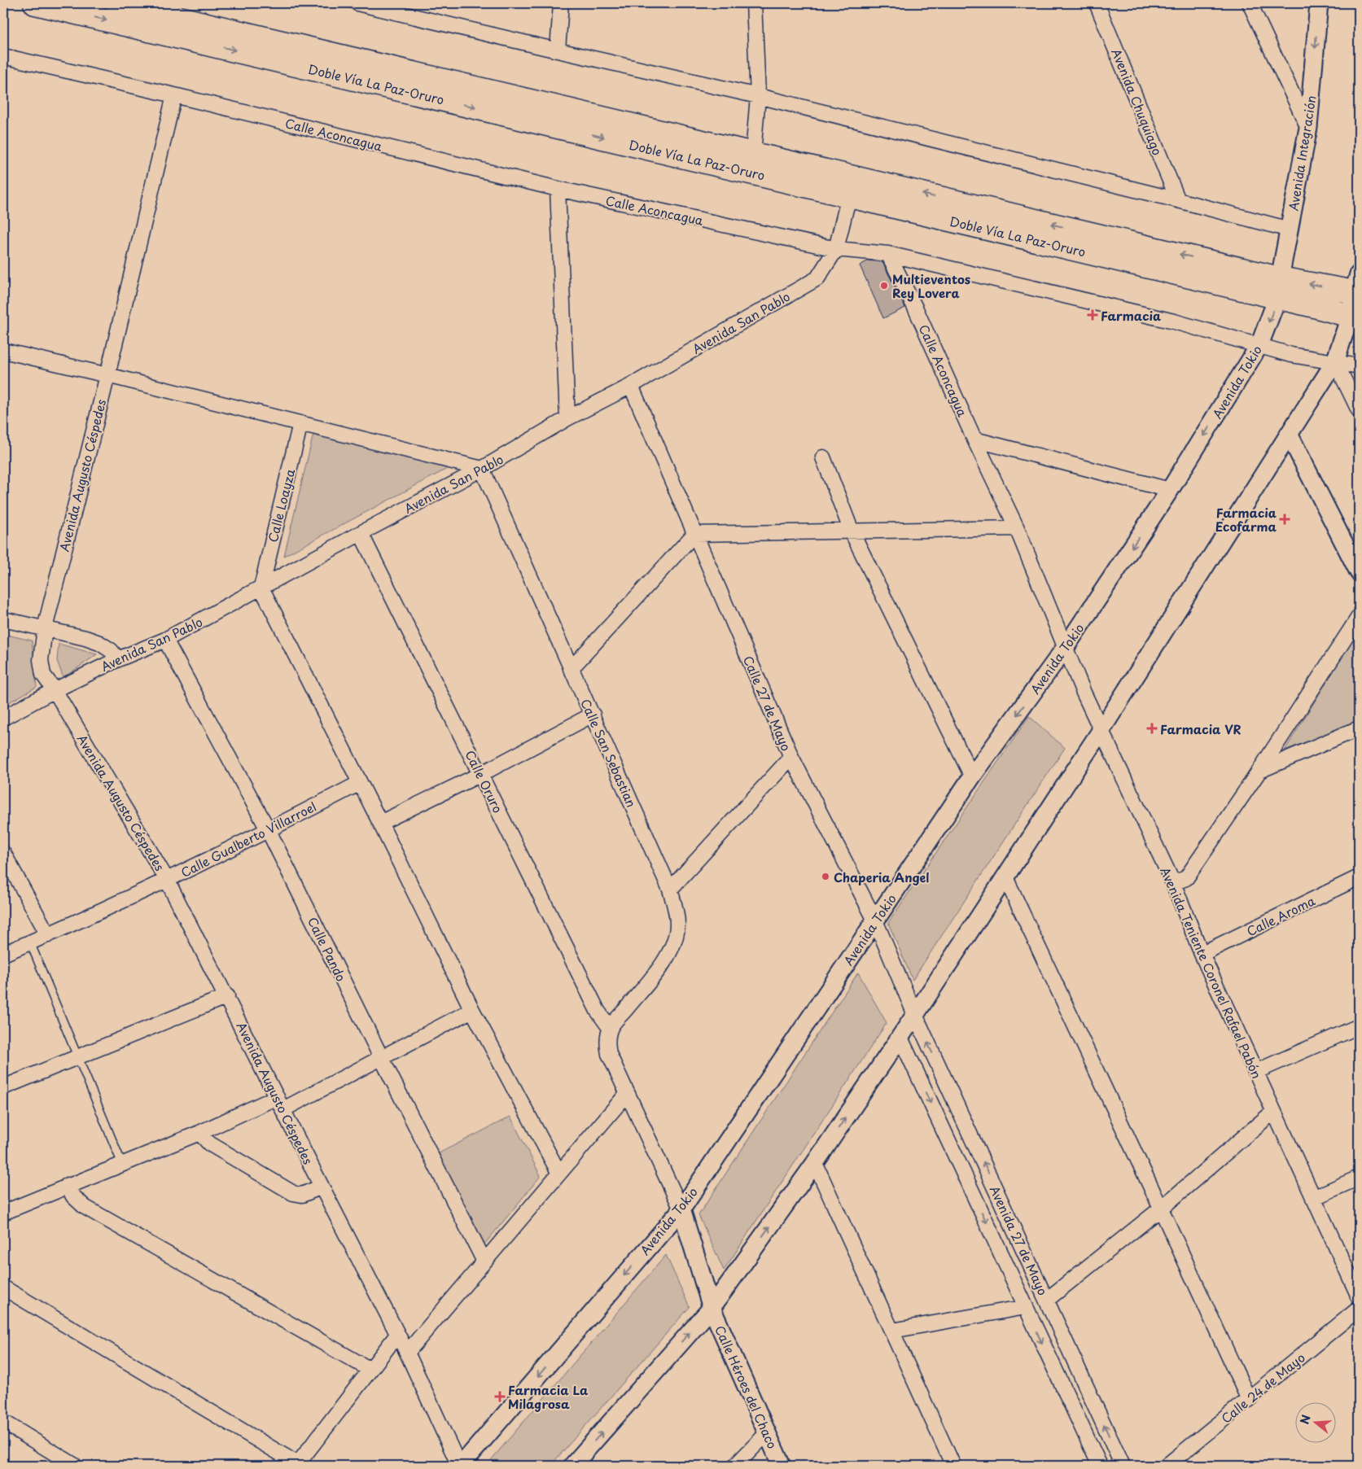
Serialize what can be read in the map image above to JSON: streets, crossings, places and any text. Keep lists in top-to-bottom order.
{
  "streets": {
    "highway": ["Doble Vía La Paz-Oruro"],
    "street": [
      "Avenida Chuquiago",
      "Calle Aconcagua",
      "Avenida Integración",
      "Avenida San Pablo",
      "Avenida Tokio",
      "Avenida Augusto Céspedes",
      "Calle Loayza",
      "Calle 27 de Mayo",
      "Calle San Sebastian",
      "Calle Oruro",
      "Calle Gualberto Villarroel",
      "Calle Aroma",
      "Calle Pando",
      "Avenida Teniente Coronel Rafael Pabón",
      "Avenida 27 de Mayo",
      "Calle Héroes del Chaco",
      "Calle 24 de Mayo"
    ]
  },
  "crossings": [
    ["Doble Vía La Paz-Oruro", "Avenida Integración"],
    ["Doble Vía La Paz-Oruro", "Avenida San Pablo"],
    ["Doble Vía La Paz-Oruro", "Avenida Tokio"],
    ["Calle Aconcagua", "Avenida San Pablo"],
    ["Calle Aconcagua", "Avenida Tokio"],
    ["Calle Aconcagua", "Avenida Augusto Céspedes"],
    ["Calle Aconcagua", "Avenida Teniente Coronel Rafael Pabón"],
    ["Avenida Integración", "Avenida Tokio"],
    ["Avenida San Pablo", "Avenida Augusto Céspedes"],
    ["Avenida San Pablo", "Calle Loayza"],
    ["Avenida San Pablo", "Calle 27 de Mayo"],
    ["Avenida San Pablo", "Calle San Sebastian"],
    ["Avenida San Pablo", "Calle Oruro"],
    ["Avenida San Pablo", "Calle Pando"],
    ["Avenida Tokio", "Avenida Augusto Céspedes"],
    ["Avenida Tokio", "Calle 27 de Mayo"],
    ["Avenida Tokio", "Avenida Teniente Coronel Rafael Pabón"],
    ["Avenida Tokio", "Calle Héroes del Chaco"],
    ["Avenida Augusto Céspedes", "Calle Gualberto Villarroel"],
    ["Calle 27 de Mayo", "Avenida 27 de Mayo"],
    ["Calle San Sebastian", "Calle Oruro"],
    ["Calle Gualberto Villarroel", "Calle Pando"],
    ["Calle Aroma", "Avenida Teniente Coronel Rafael Pabón"]
  ],
  "one_way": ["Avenida Integración"],
  "places": {
    "other": ["Multieventos Rey Lovera", "Chaperia Angel"],
    "health": [
      "Farmacia",
      "Farmacia Ecofarma",
      "Farmacia VR",
      "Farmacia La Milagrosa"
    ]
  },
  "north": "left"
}
